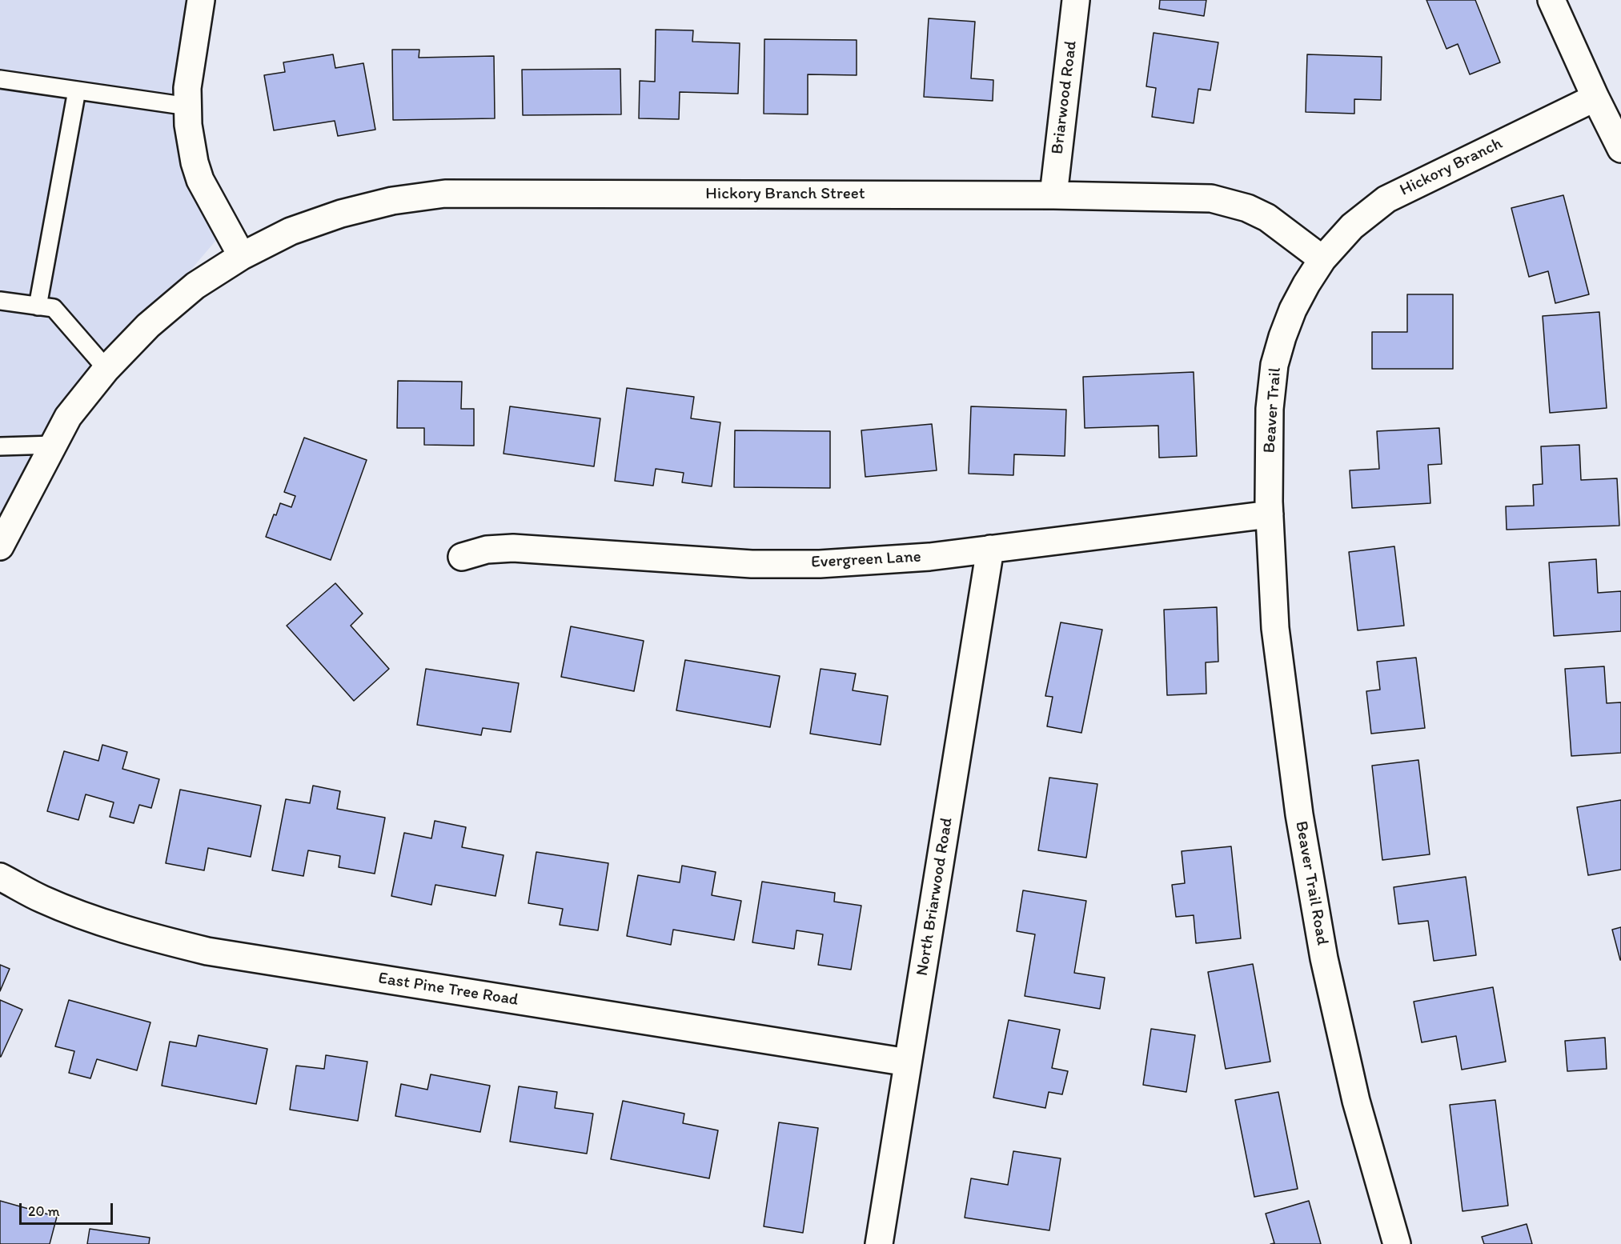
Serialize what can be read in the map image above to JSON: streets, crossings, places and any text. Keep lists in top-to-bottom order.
{
  "streets": {
    "street": [
      "Briarwood Road",
      "Hickory Branch",
      "Hickory Branch Street",
      "Beaver Trail",
      "Evergreen Lane",
      "Beaver Trail Road",
      "North Briarwood Road",
      "East Pine Tree Road"
    ]
  },
  "crossings": [
    ["Briarwood Road", "Hickory Branch Street"],
    ["Hickory Branch", "Hickory Branch Street"],
    ["Hickory Branch", "Beaver Trail"],
    ["Hickory Branch Street", "Beaver Trail"],
    ["Beaver Trail", "Evergreen Lane"],
    ["Beaver Trail", "Beaver Trail Road"],
    ["Evergreen Lane", "Beaver Trail Road"],
    ["Evergreen Lane", "North Briarwood Road"],
    ["North Briarwood Road", "East Pine Tree Road"]
  ],
  "scale_bar": "20 m"
}
